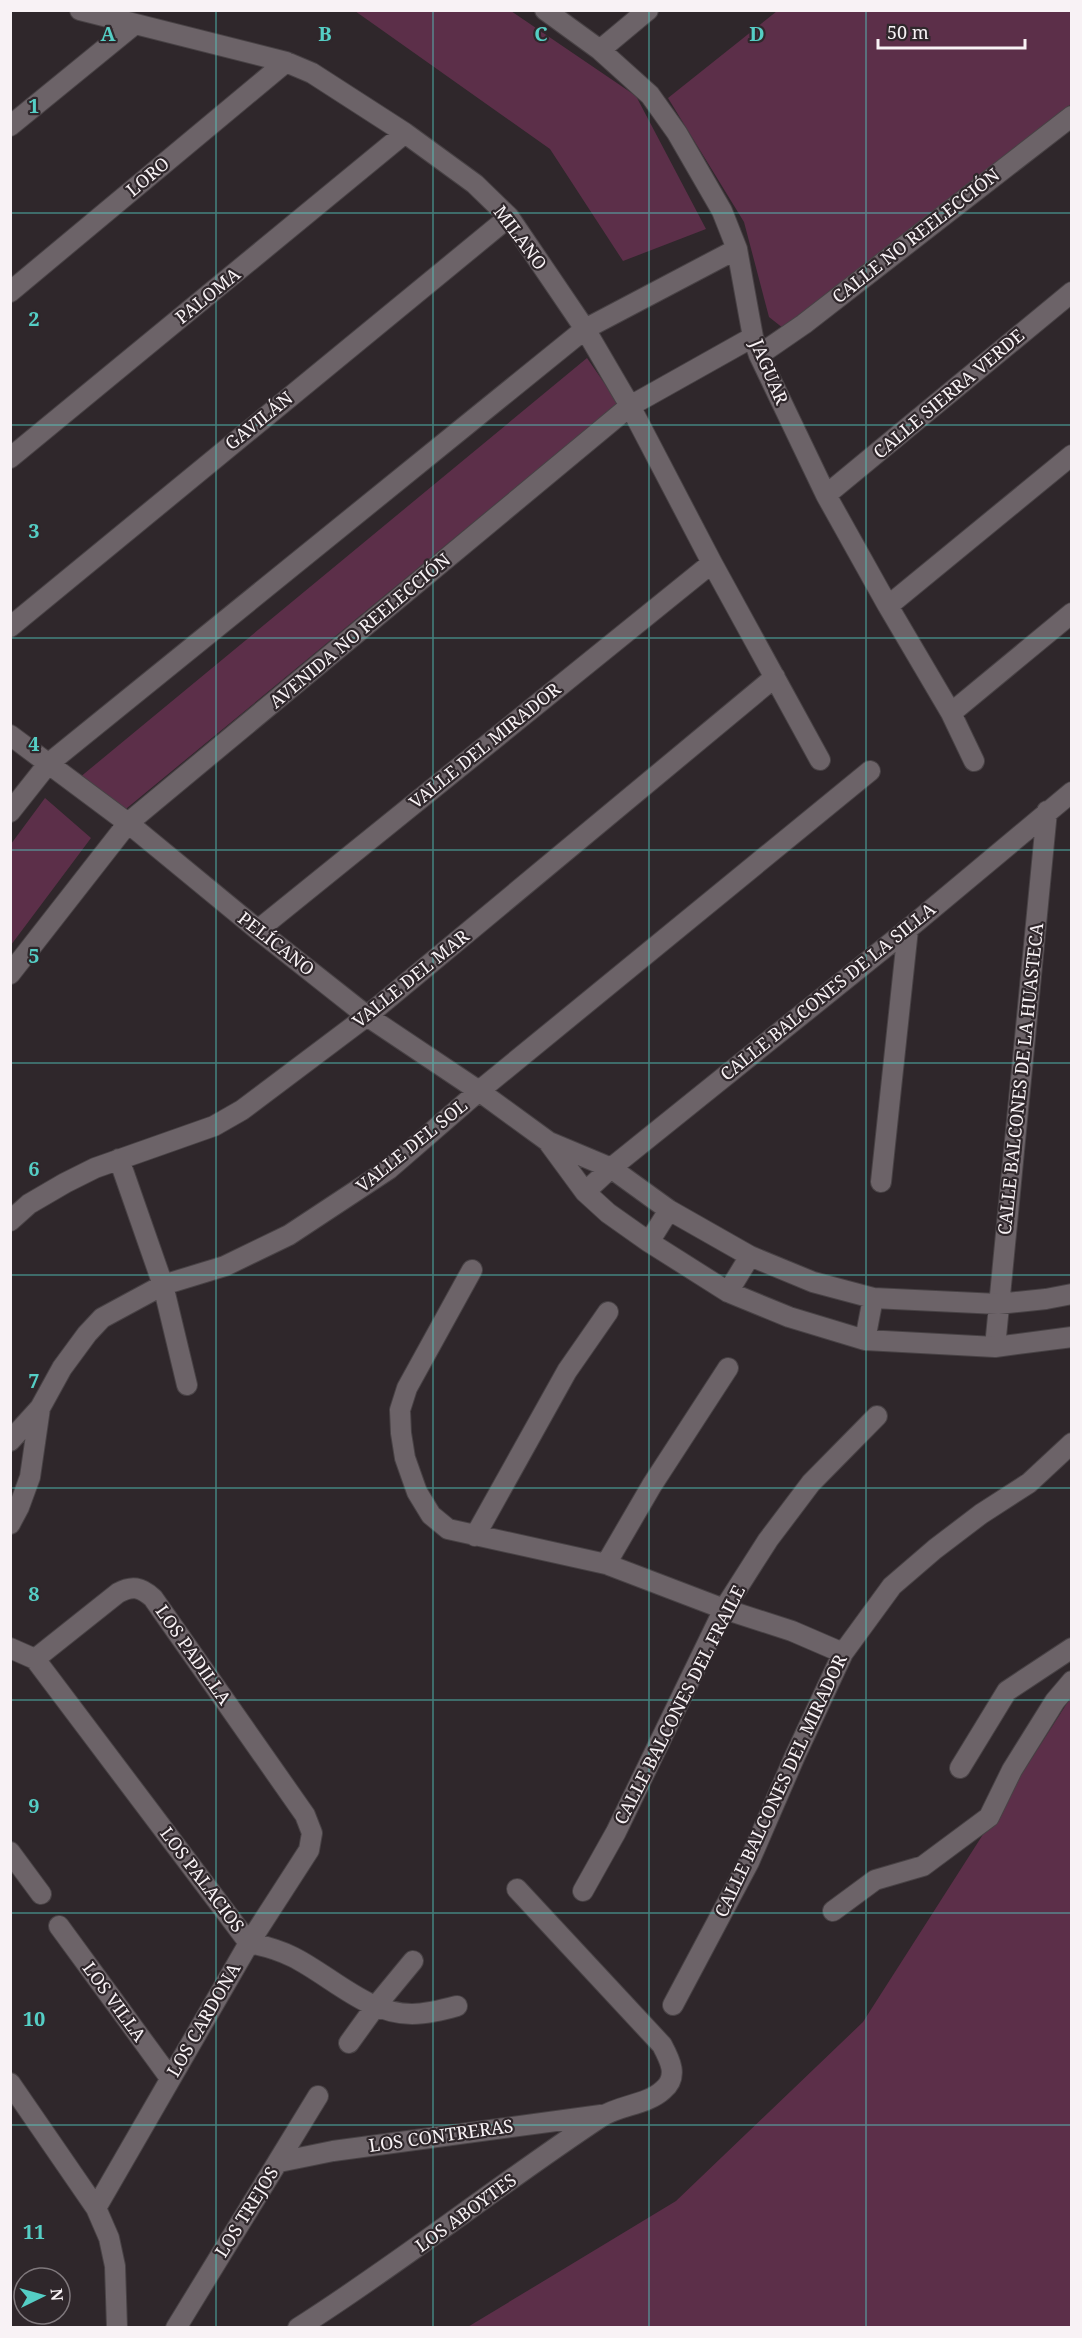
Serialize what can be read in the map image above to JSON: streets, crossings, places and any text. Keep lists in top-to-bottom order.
{
  "streets": {
    "street": [
      "LORO",
      "CALLE NO REELECCIÓN",
      "MILANO",
      "PALOMA",
      "JAGUAR",
      "CALLE SIERRA VERDE",
      "GAVILÁN",
      "AVENIDA NO REELECCIÓN",
      "VALLE DEL MIRADOR",
      "PELÍCANO",
      "VALLE DEL MAR",
      "CALLE BALCONES DE LA SILLA",
      "CALLE BALCONES DE LA HUASTECA",
      "VALLE DEL SOL",
      "LOS PADILLA",
      "CALLE BALCONES DEL FRAILE",
      "CALLE BALCONES DEL MIRADOR",
      "LOS PALACIOS",
      "LOS VILLA",
      "LOS CARDONA",
      "LOS CONTRERAS",
      "LOS TREJOS",
      "LOS ABOYTES"
    ]
  },
  "crossings": [
    ["LORO", "MILANO"],
    ["CALLE NO REELECCIÓN", "JAGUAR"],
    ["CALLE NO REELECCIÓN", "AVENIDA NO REELECCIÓN"],
    ["MILANO", "PALOMA"],
    ["MILANO", "GAVILÁN"],
    ["MILANO", "AVENIDA NO REELECCIÓN"],
    ["MILANO", "VALLE DEL MIRADOR"],
    ["MILANO", "VALLE DEL MAR"],
    ["JAGUAR", "CALLE SIERRA VERDE"],
    ["JAGUAR", "AVENIDA NO REELECCIÓN"],
    ["AVENIDA NO REELECCIÓN", "PELÍCANO"],
    ["VALLE DEL MIRADOR", "PELÍCANO"],
    ["PELÍCANO", "VALLE DEL MAR"],
    ["PELÍCANO", "CALLE BALCONES DE LA SILLA"],
    ["PELÍCANO", "CALLE BALCONES DE LA HUASTECA"],
    ["PELÍCANO", "VALLE DEL SOL"],
    ["CALLE BALCONES DE LA SILLA", "CALLE BALCONES DE LA HUASTECA"],
    ["LOS PADILLA", "LOS PALACIOS"],
    ["LOS PADILLA", "LOS CARDONA"],
    ["LOS PALACIOS", "LOS CARDONA"],
    ["LOS VILLA", "LOS CARDONA"],
    ["LOS CONTRERAS", "LOS TREJOS"],
    ["LOS CONTRERAS", "LOS ABOYTES"]
  ],
  "scale_bar": "50 m",
  "north": "right",
  "grid": {
    "columns": [
      "A",
      "B",
      "C",
      "D"
    ],
    "rows": [
      "1",
      "2",
      "3",
      "4",
      "5",
      "6",
      "7",
      "8",
      "9",
      "10",
      "11"
    ]
  }
}
